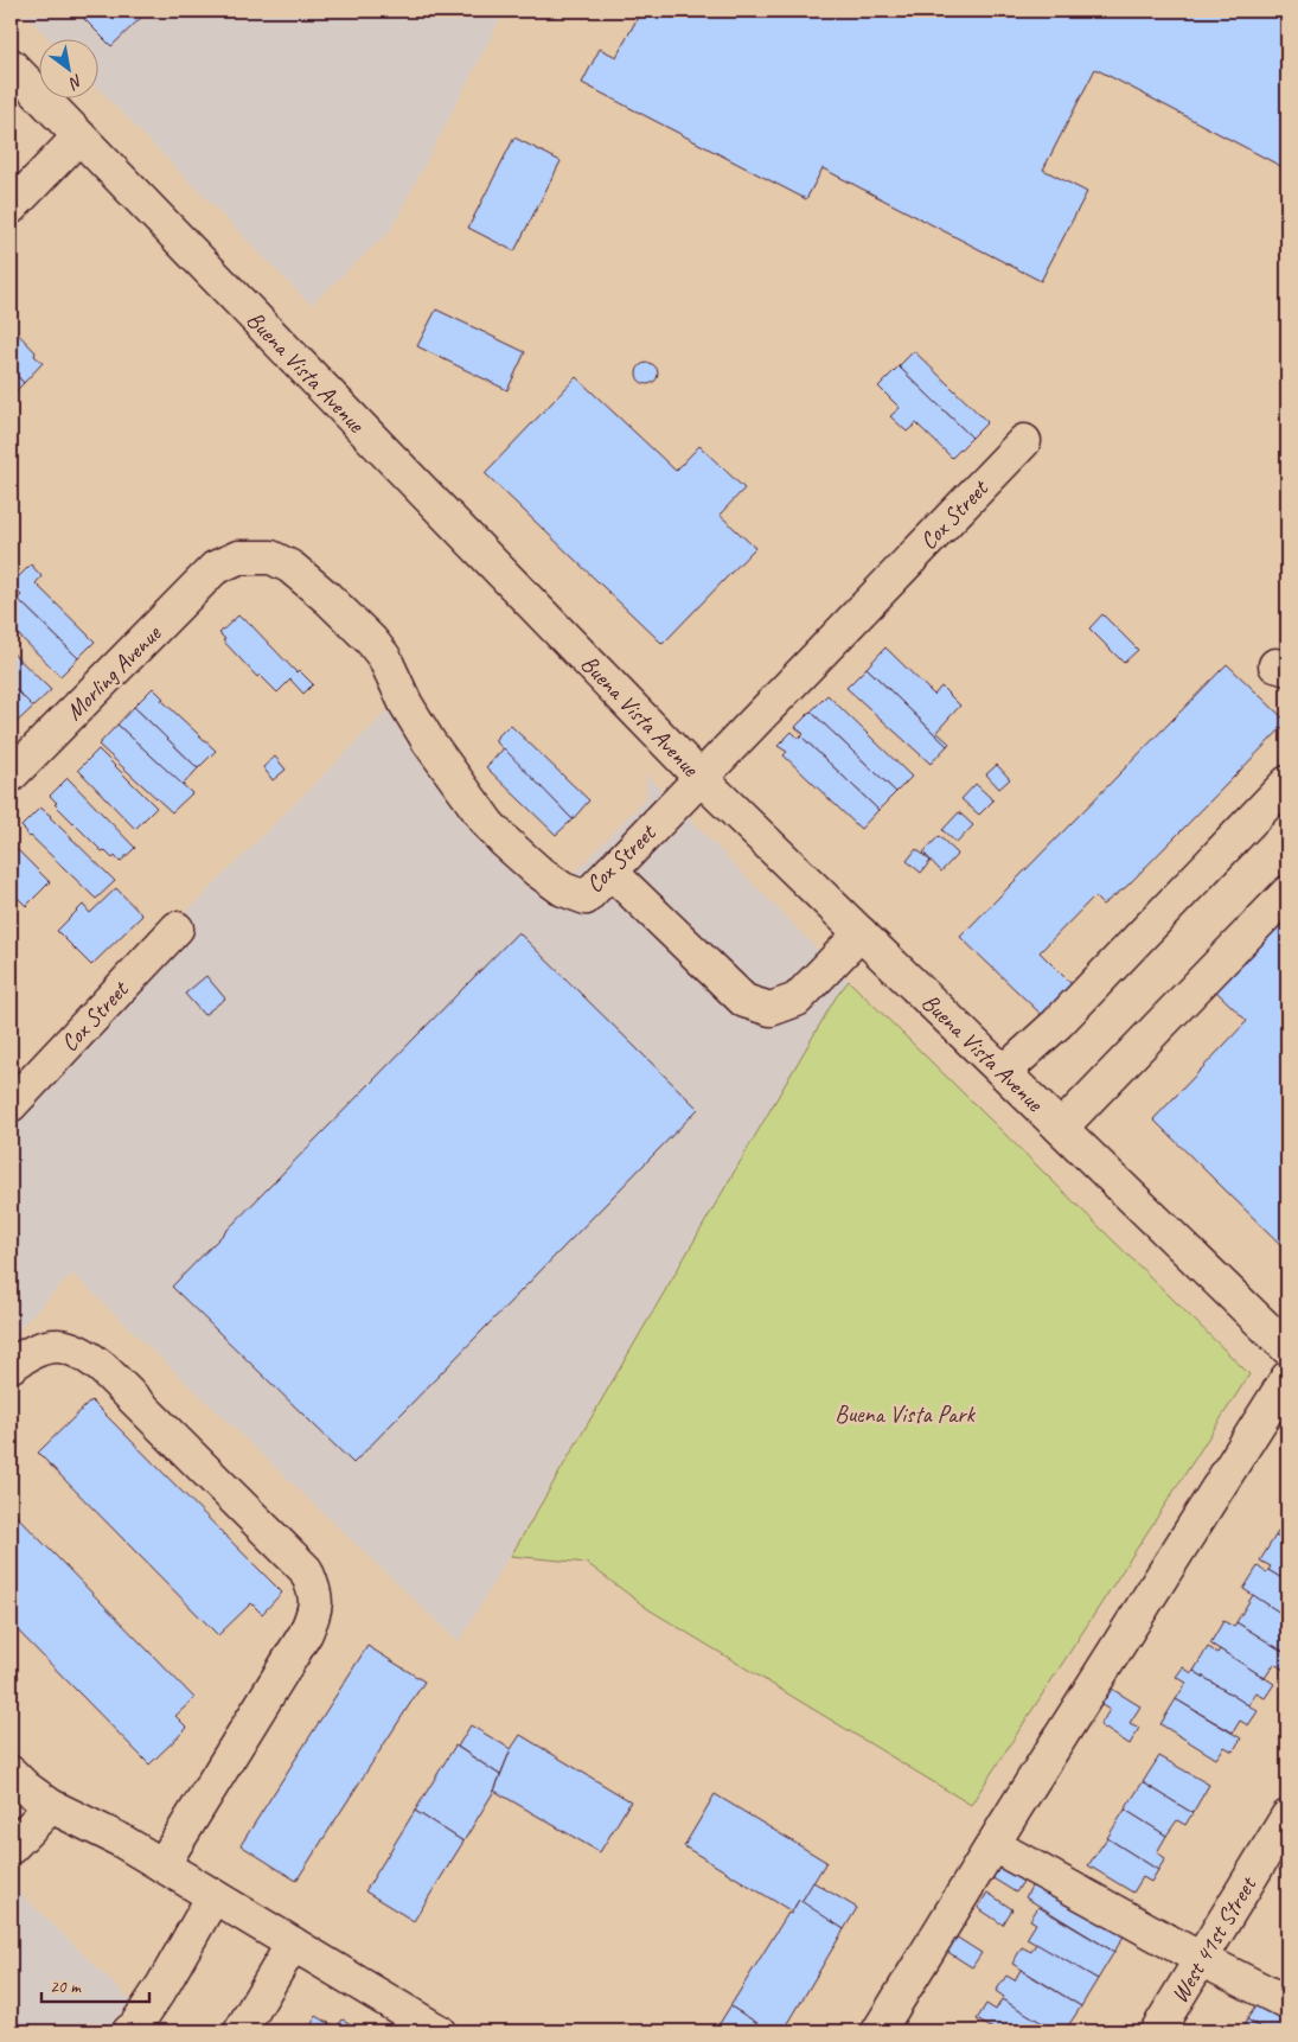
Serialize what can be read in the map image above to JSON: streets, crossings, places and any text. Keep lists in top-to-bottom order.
{
  "streets": {
    "street": [
      "Buena Vista Avenue",
      "Cox Street",
      "Morling Avenue",
      "West 41st Street"
    ]
  },
  "crossings": [
    ["Buena Vista Avenue", "Cox Street"],
    ["Cox Street", "Morling Avenue"]
  ],
  "parks": ["Buena Vista Park"],
  "scale_bar": "20 m",
  "north": "bottom right"
}
